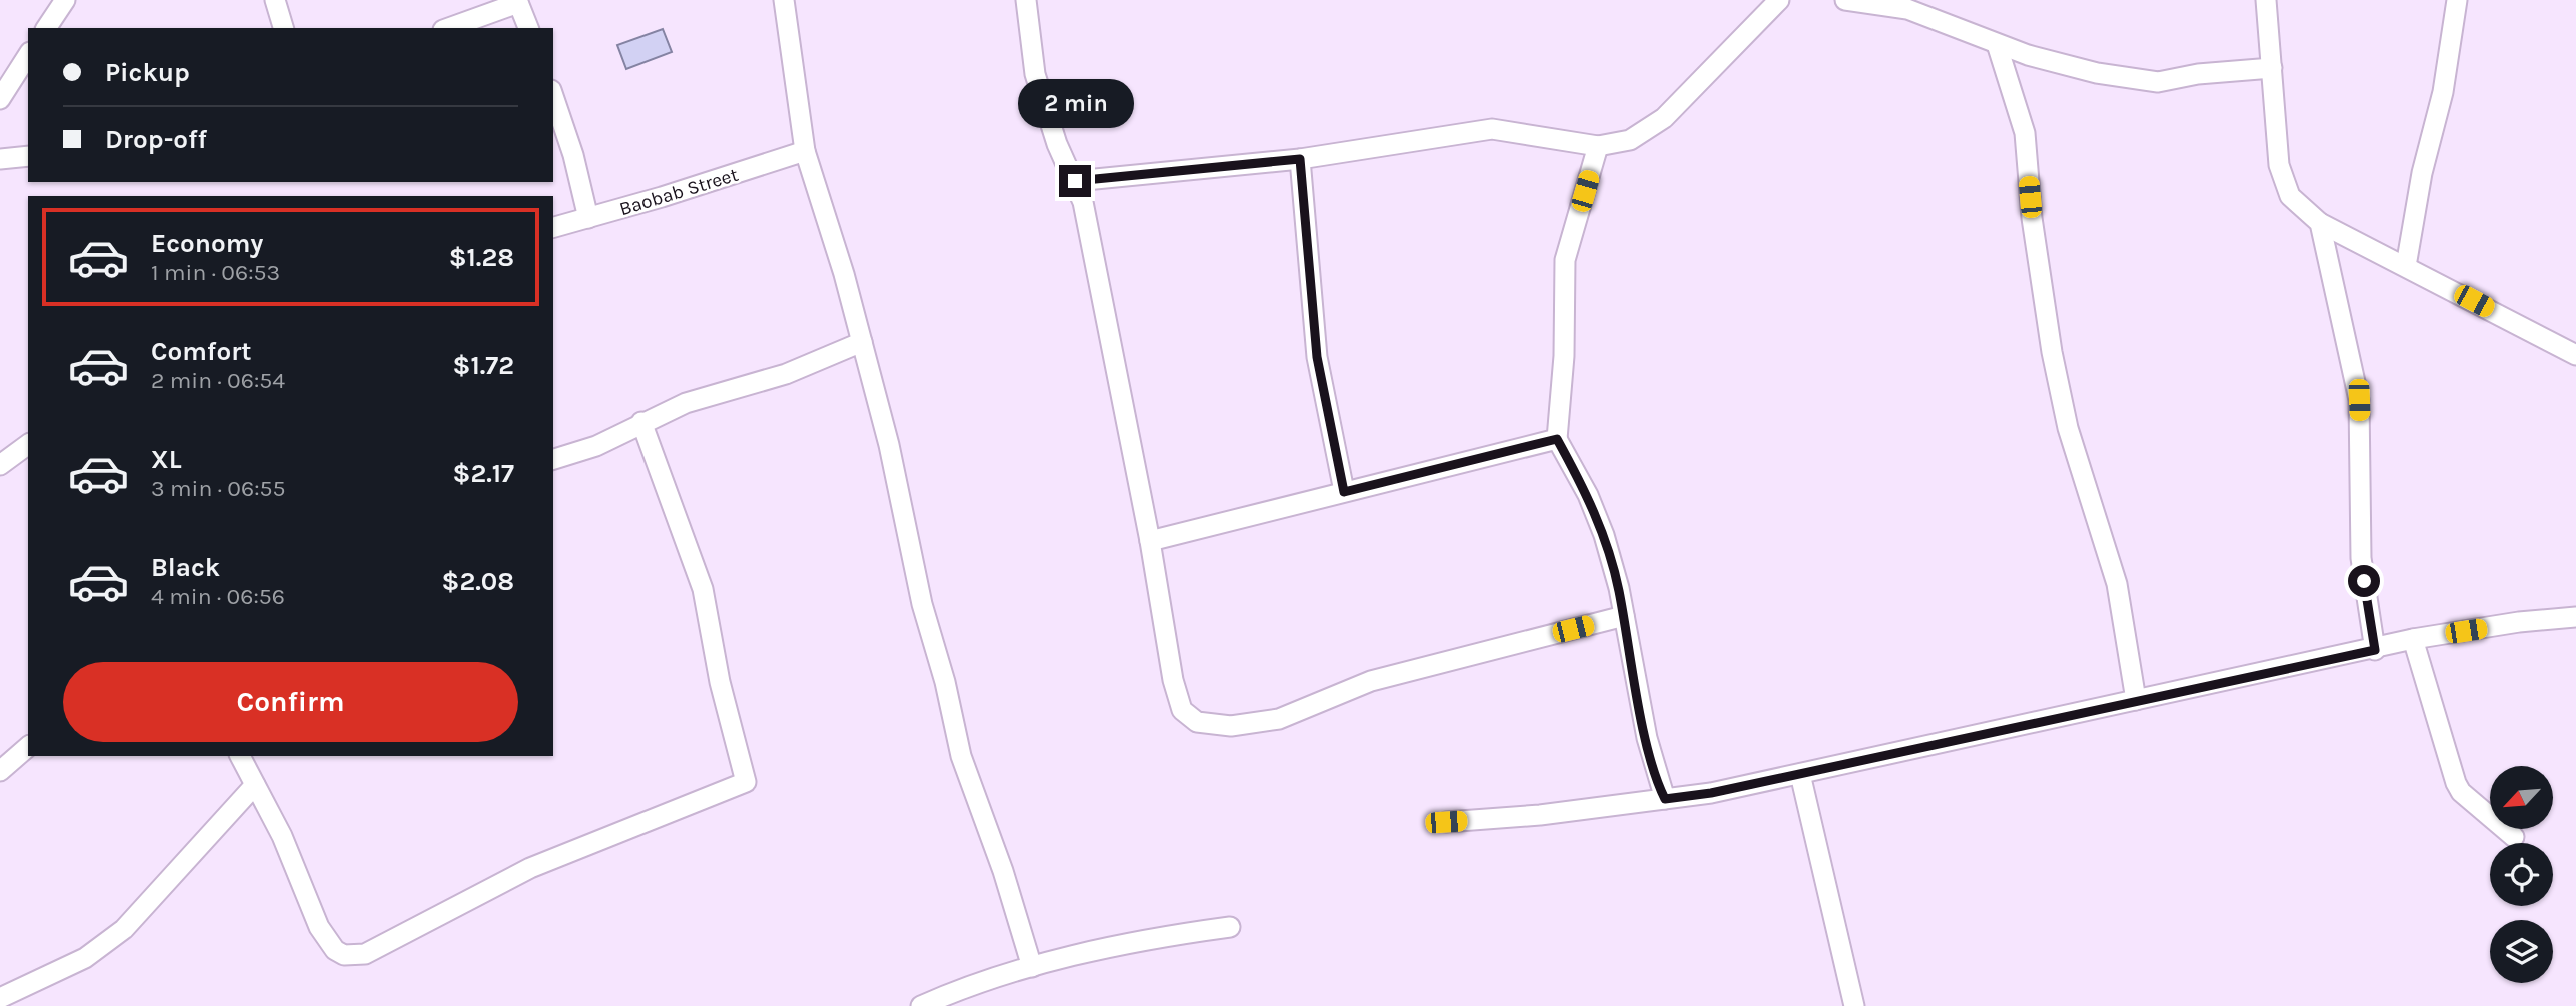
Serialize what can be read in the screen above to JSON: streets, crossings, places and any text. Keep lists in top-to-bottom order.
{
  "streets": {
    "street": ["Baobab Street"]
  },
  "north": "bottom left",
  "page": {
    "banner": ["Pickup", "Drop-off"],
    "bubble": "2 min",
    "list": [
      {
        "name": "Economy",
        "note": "1 min · 06:53",
        "value": "$1.28"
      },
      {
        "name": "Comfort",
        "note": "2 min · 06:54",
        "value": "$1.72"
      },
      {
        "name": "XL",
        "note": "3 min · 06:55",
        "value": "$2.17"
      },
      {
        "name": "Black",
        "note": "4 min · 06:56",
        "value": "$2.08"
      }
    ],
    "buttons": "Confirm"
  }
}
